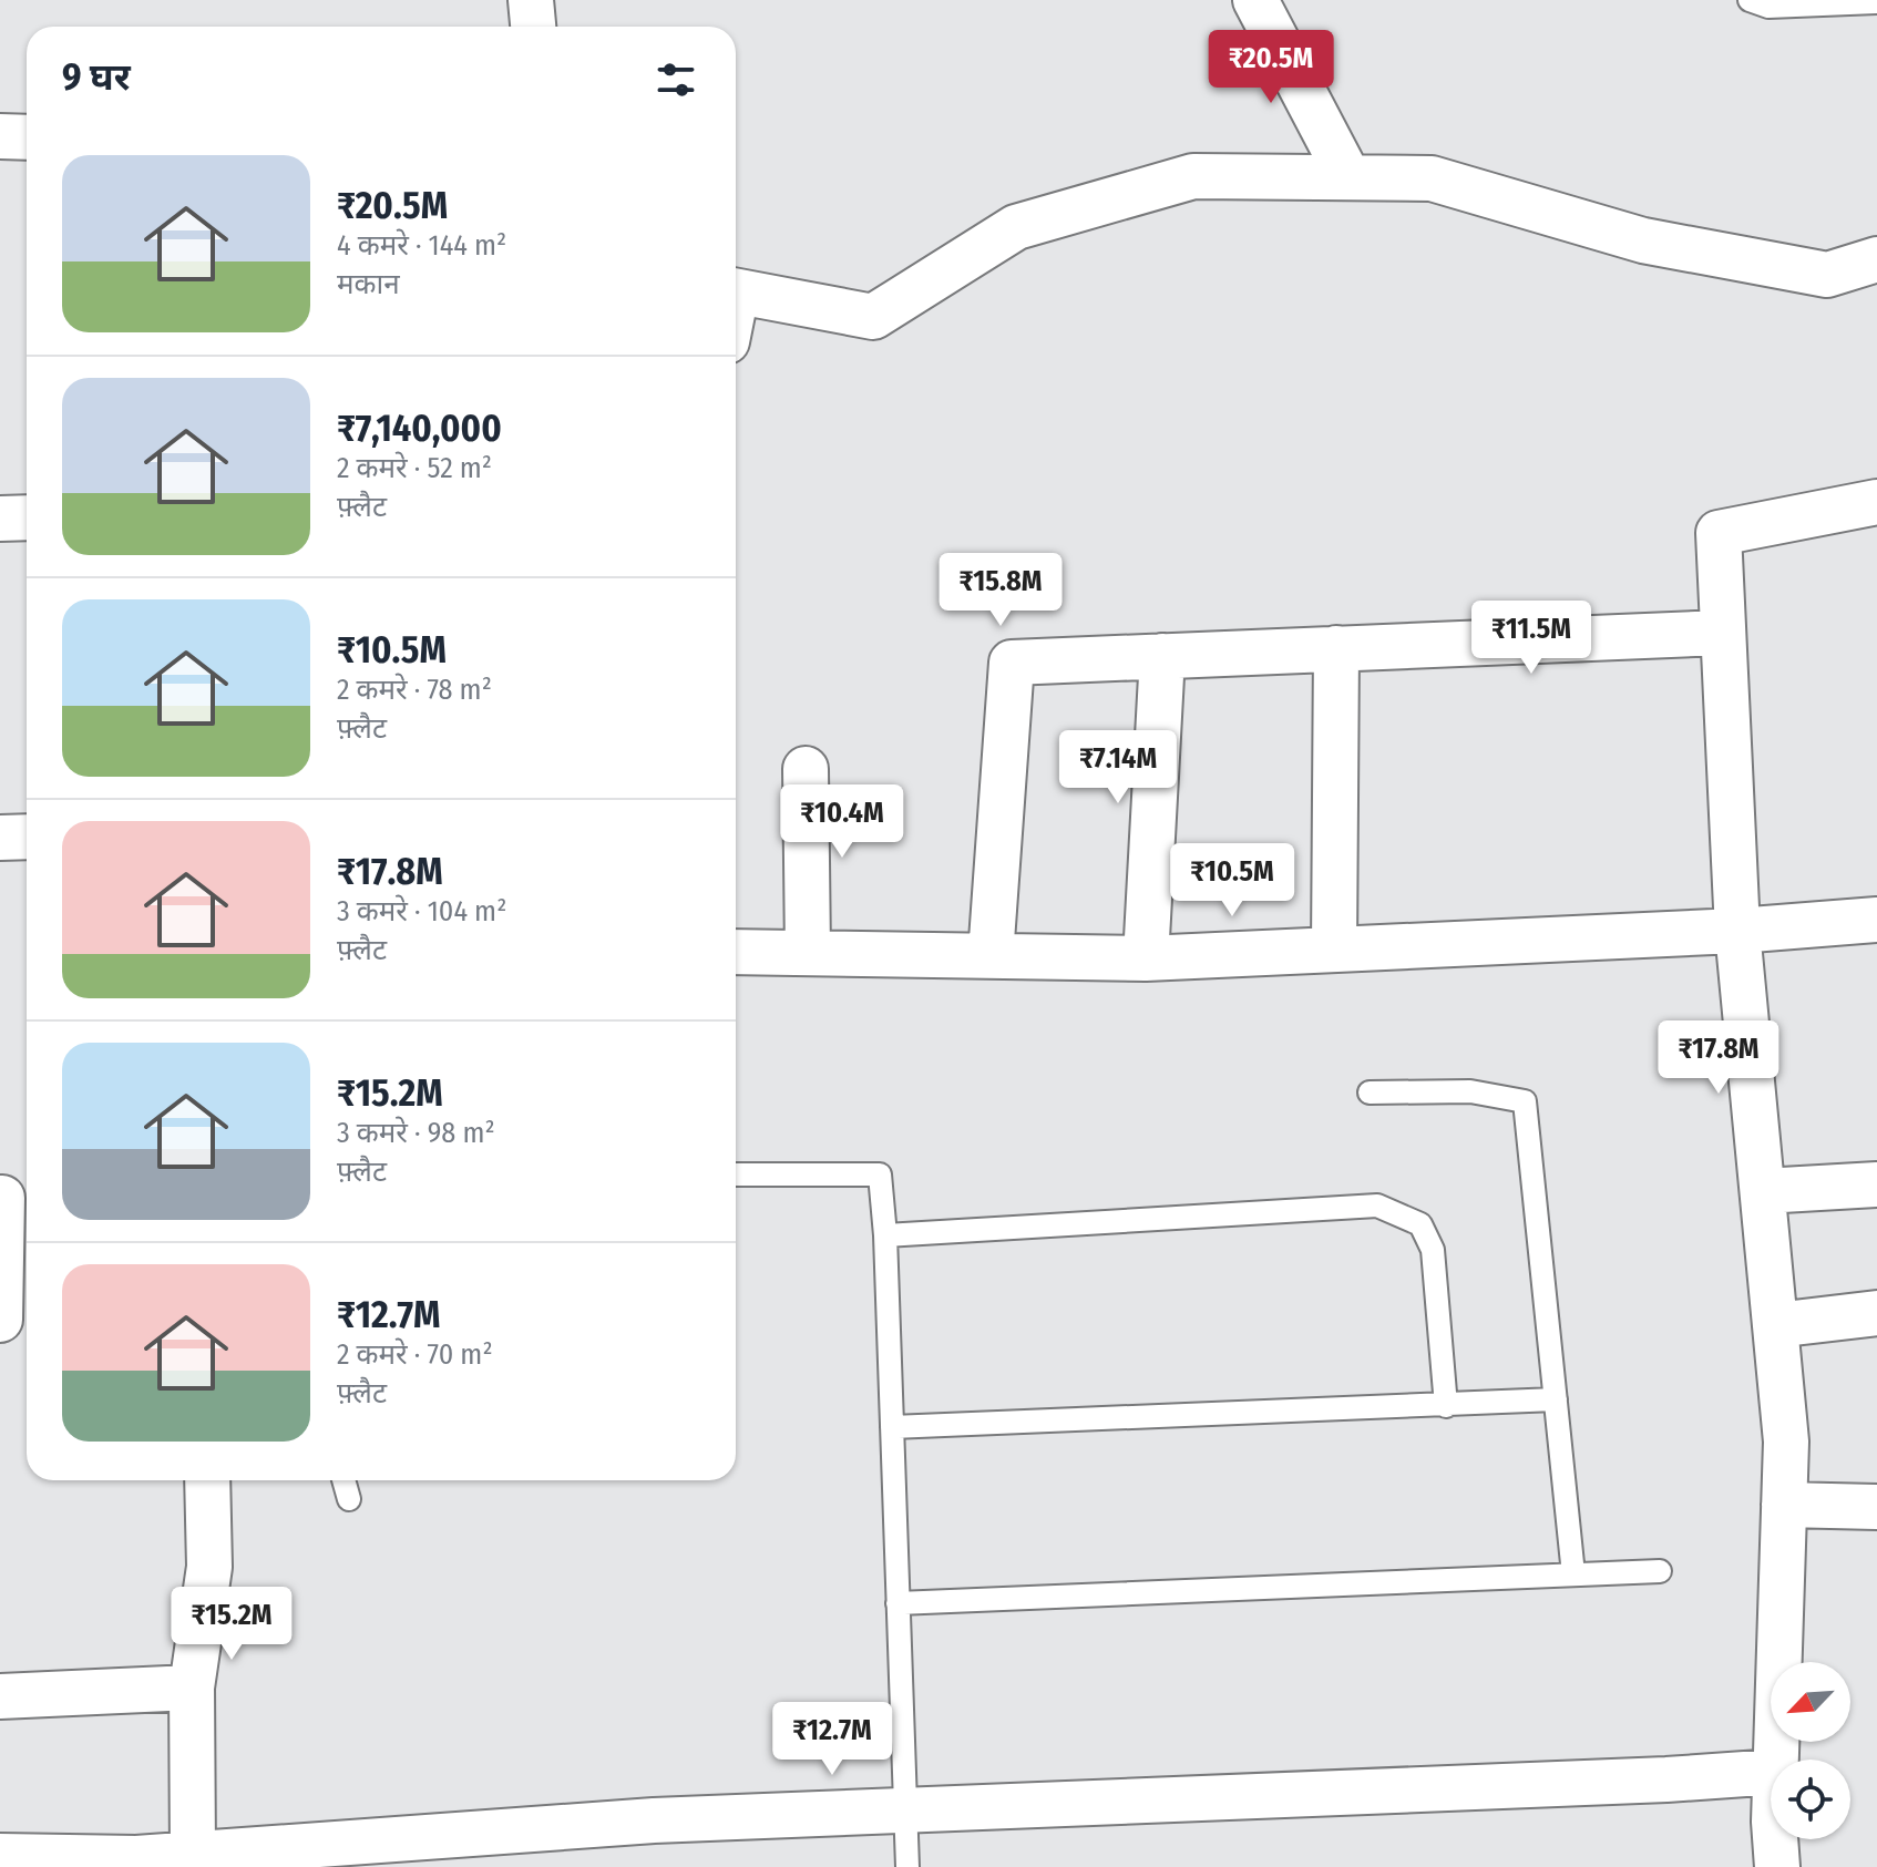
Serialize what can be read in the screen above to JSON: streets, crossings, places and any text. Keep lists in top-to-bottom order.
{
  "north": "bottom left",
  "page": {
    "heading": "9 घर",
    "price": [
      "₹20.5M",
      "₹15.8M",
      "₹11.5M",
      "₹7.14M",
      "₹10.4M",
      "₹10.5M",
      "₹17.8M",
      "₹15.2M",
      "₹12.7M"
    ],
    "list": [
      {
        "name": "₹20.5M",
        "note": "4 कमरे · 144 m² · मकान"
      },
      {
        "name": "₹7,140,000",
        "note": "2 कमरे · 52 m² · फ़्लैट"
      },
      {
        "name": "₹10.5M",
        "note": "2 कमरे · 78 m² · फ़्लैट"
      },
      {
        "name": "₹17.8M",
        "note": "3 कमरे · 104 m² · फ़्लैट"
      },
      {
        "name": "₹15.2M",
        "note": "3 कमरे · 98 m² · फ़्लैट"
      },
      {
        "name": "₹12.7M",
        "note": "2 कमरे · 70 m² · फ़्लैट"
      }
    ]
  }
}
